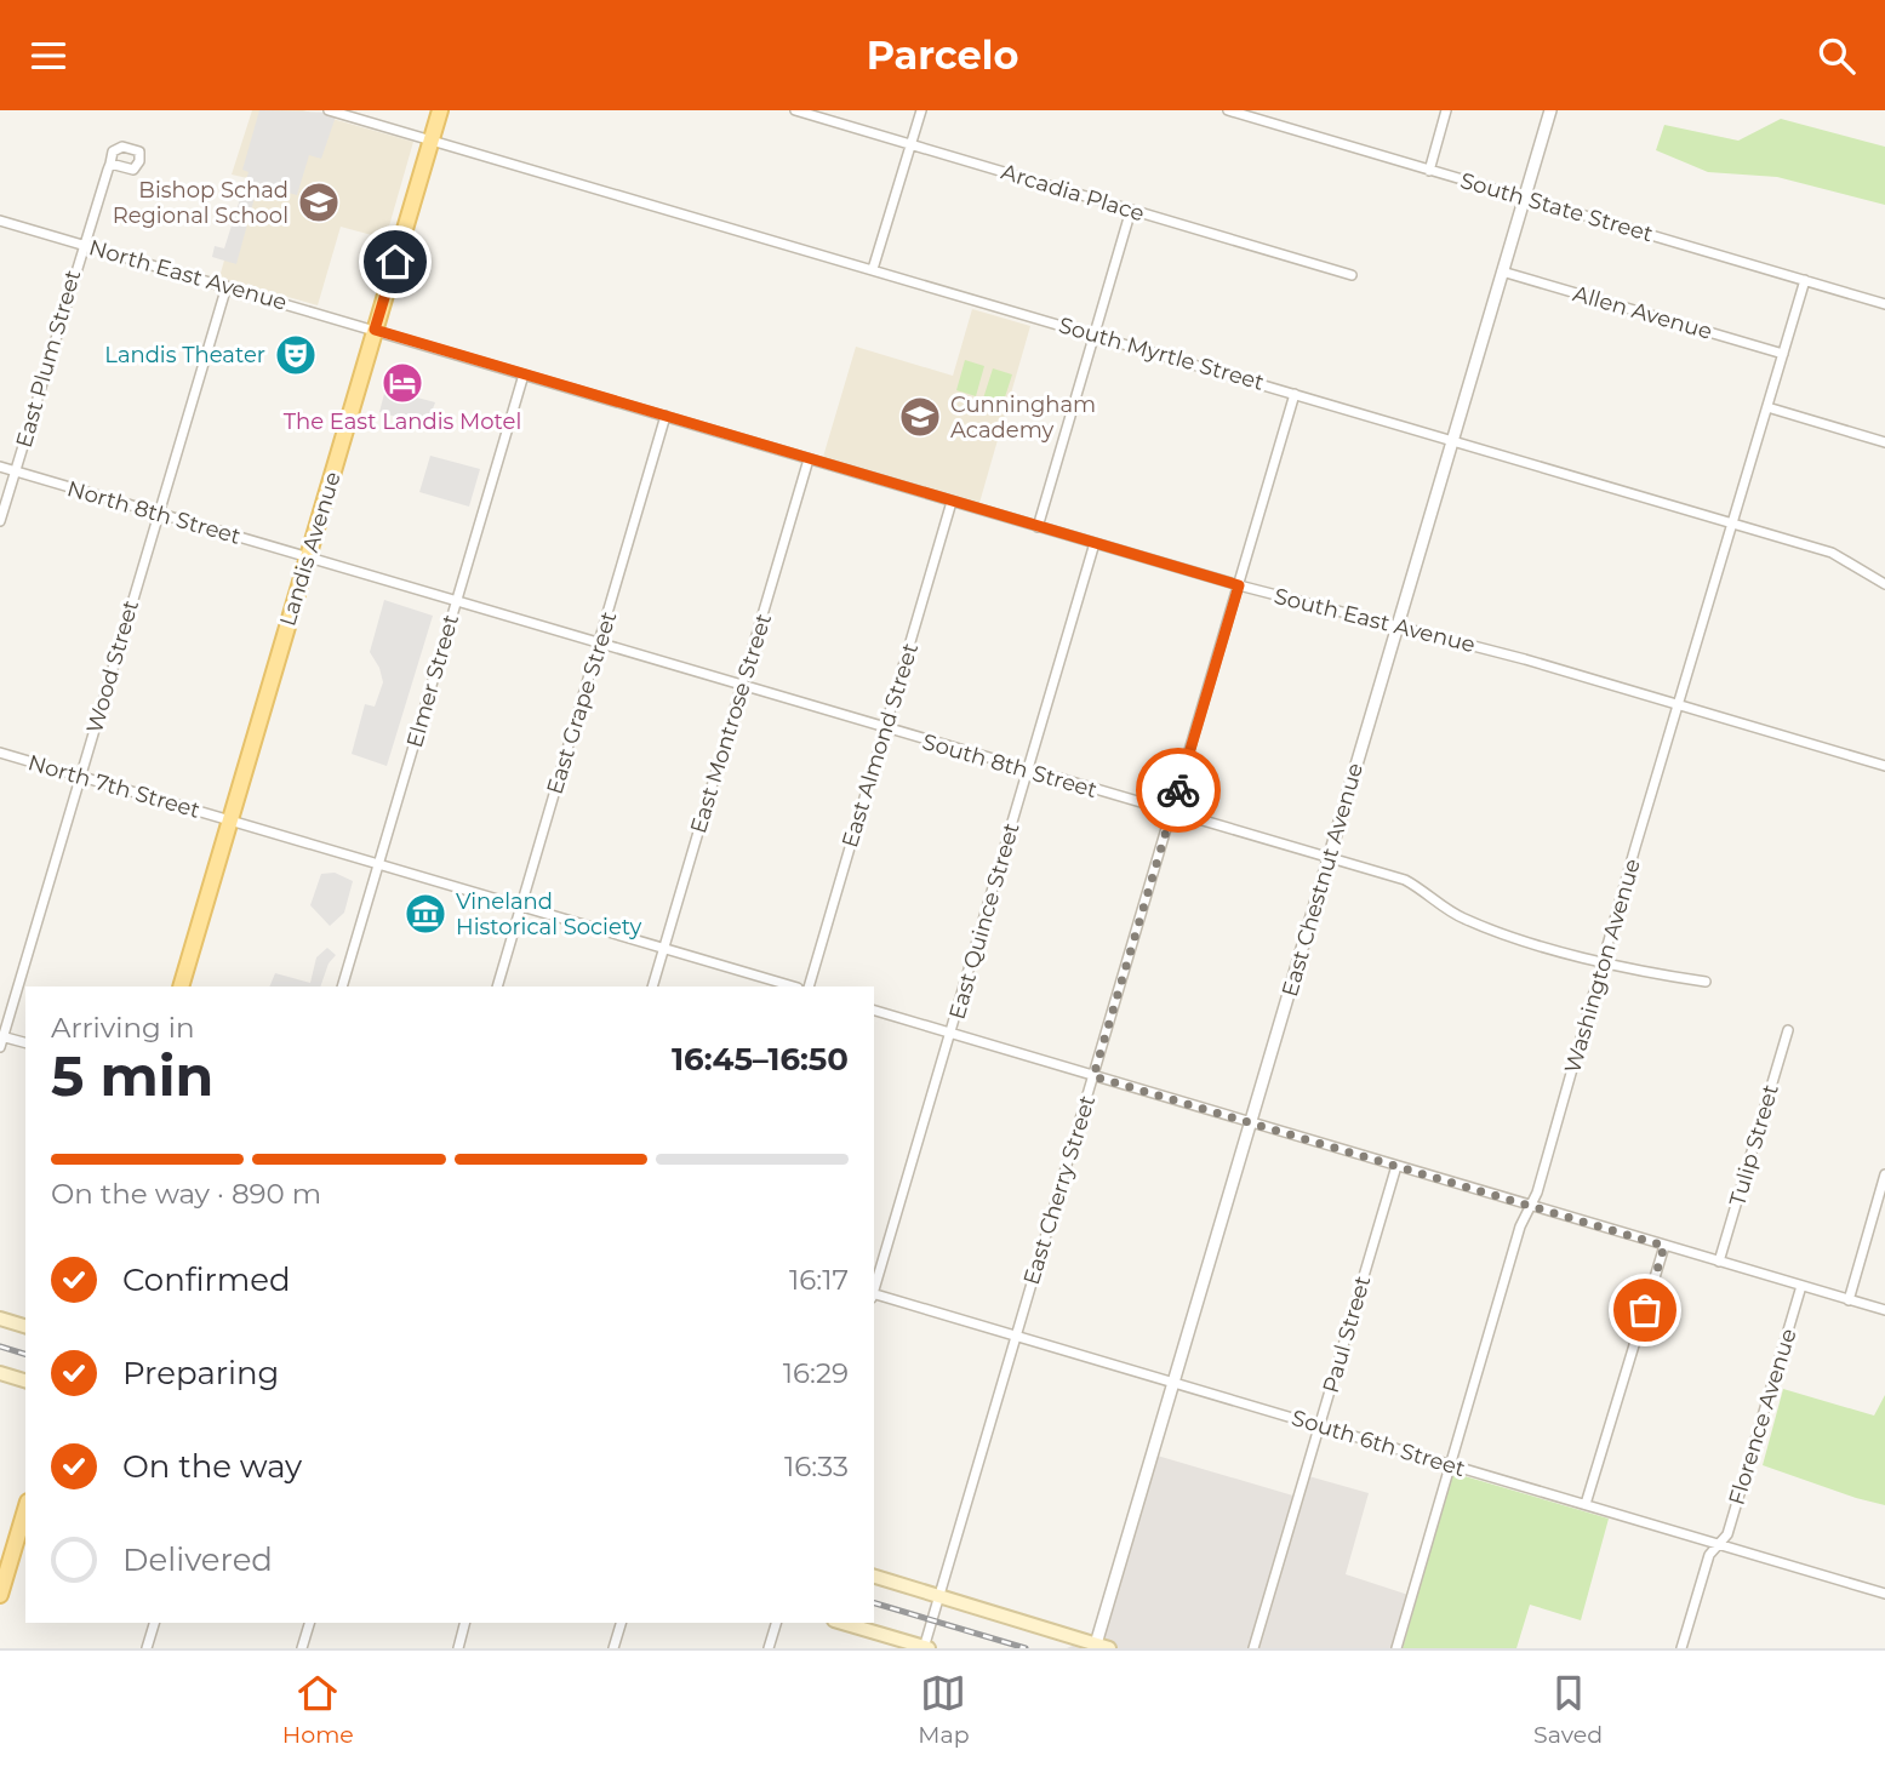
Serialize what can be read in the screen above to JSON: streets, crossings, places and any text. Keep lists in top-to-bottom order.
{
  "streets": {
    "main road": ["Landis Avenue"],
    "street": [
      "Arcadia Place",
      "South State Street",
      "North East Avenue",
      "Allen Avenue",
      "South Myrtle Street",
      "East Plum Street",
      "North 8th Street",
      "South East Avenue",
      "Wood Street",
      "Elmer Street",
      "East Grape Street",
      "East Montrose Street",
      "East Almond Street",
      "South 8th Street",
      "North 7th Street",
      "East Chestnut Avenue",
      "East Quince Street",
      "Washington Avenue",
      "Tulip Street",
      "East Cherry Street",
      "Paul Street",
      "Florence Avenue",
      "South 6th Street"
    ]
  },
  "crossings": [
    ["South State Street", "East Chestnut Avenue"],
    ["South State Street", "Washington Avenue"],
    ["North East Avenue", "East Plum Street"],
    ["North East Avenue", "Landis Avenue"],
    ["North East Avenue", "South East Avenue"],
    ["North East Avenue", "Wood Street"],
    ["Allen Avenue", "East Chestnut Avenue"],
    ["Allen Avenue", "Washington Avenue"],
    ["South Myrtle Street", "Landis Avenue"],
    ["South Myrtle Street", "East Chestnut Avenue"],
    ["South Myrtle Street", "Washington Avenue"],
    ["South Myrtle Street", "East Cherry Street"],
    ["East Plum Street", "North 8th Street"],
    ["North 8th Street", "Landis Avenue"],
    ["North 8th Street", "Wood Street"],
    ["North 8th Street", "South 8th Street"],
    ["Landis Avenue", "South East Avenue"],
    ["Landis Avenue", "South 8th Street"],
    ["Landis Avenue", "North 7th Street"],
    ["South East Avenue", "Elmer Street"],
    ["South East Avenue", "East Grape Street"],
    ["South East Avenue", "East Montrose Street"],
    ["South East Avenue", "East Almond Street"],
    ["South East Avenue", "East Chestnut Avenue"],
    ["South East Avenue", "East Quince Street"],
    ["South East Avenue", "Washington Avenue"],
    ["South East Avenue", "East Cherry Street"],
    ["Wood Street", "North 7th Street"],
    ["Elmer Street", "South 8th Street"],
    ["Elmer Street", "North 7th Street"],
    ["East Grape Street", "South 8th Street"],
    ["East Grape Street", "North 7th Street"],
    ["East Montrose Street", "South 8th Street"],
    ["East Montrose Street", "North 7th Street"],
    ["East Almond Street", "South 8th Street"],
    ["South 8th Street", "East Chestnut Avenue"],
    ["South 8th Street", "East Quince Street"],
    ["South 8th Street", "Washington Avenue"],
    ["South 8th Street", "East Cherry Street"],
    ["East Chestnut Avenue", "South 6th Street"],
    ["Washington Avenue", "South 6th Street"],
    ["East Cherry Street", "South 6th Street"],
    ["Paul Street", "South 6th Street"],
    ["Florence Avenue", "South 6th Street"]
  ],
  "places": {
    "school or university": ["Bishop Schad Regional School", "Cunningham Academy"],
    "theatre": ["Landis Theater"],
    "hotel": ["The East Landis Motel"],
    "museum": ["Vineland Historical Society"]
  },
  "page": {
    "header": "Parcelo",
    "heading": ["5 min", "Arriving in", "16:45–16:50"],
    "bar": "On the way · 890 m",
    "list": [
      ["Confirmed", "16:17"],
      ["Preparing", "16:29"],
      ["On the way", "16:33"],
      "Delivered"
    ],
    "tabs": ["Home", "Map", "Saved"]
  }
}
